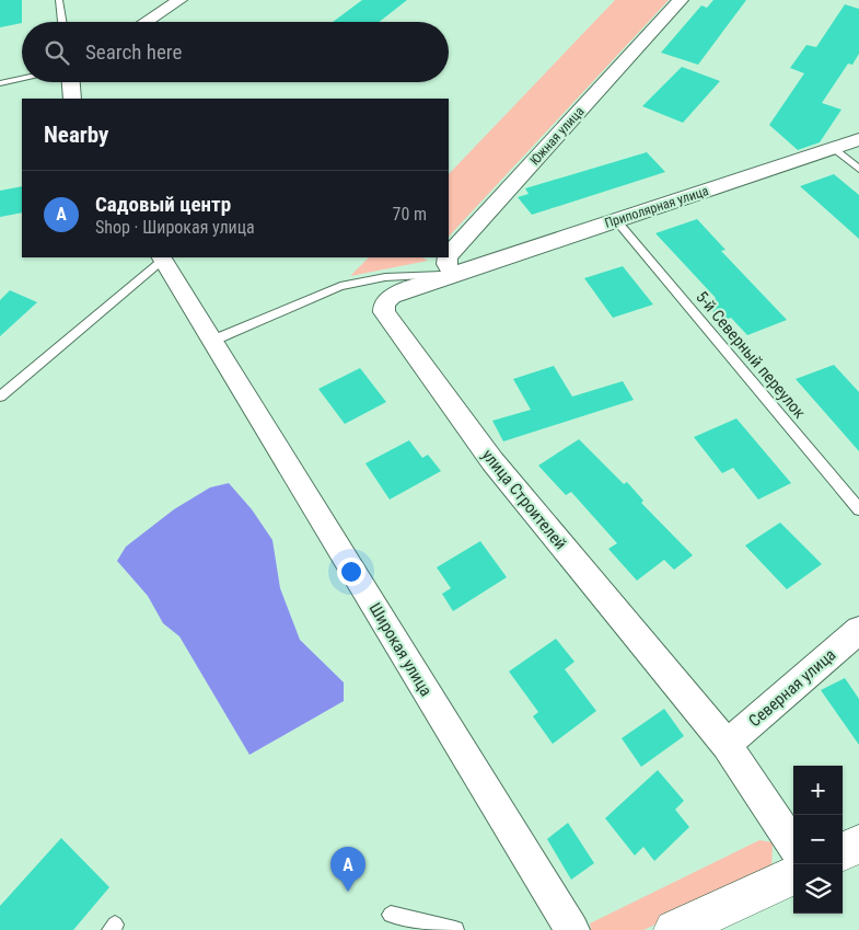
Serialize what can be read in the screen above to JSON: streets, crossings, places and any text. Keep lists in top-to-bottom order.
{
  "streets": {
    "street": [
      "Южная улица",
      "Приполярная улица",
      "улица Строителей",
      "Широкая улица",
      "Северная улица"
    ],
    "lane": ["5-й Северный переулок"]
  },
  "crossings": [
    ["Южная улица", "Приполярная улица"],
    ["Южная улица", "улица Строителей"],
    ["Приполярная улица", "5-й Северный переулок"],
    ["Приполярная улица", "улица Строителей"],
    ["улица Строителей", "Северная улица"]
  ],
  "page": {
    "search": "Search here",
    "heading": "Nearby",
    "list": [
      {
        "mark": "A",
        "name": "Садовый центр",
        "note": "Shop · Широкая улица",
        "value": "70 m"
      }
    ],
    "map_buttons": ["+", "−"],
    "pins": "A"
  }
}
